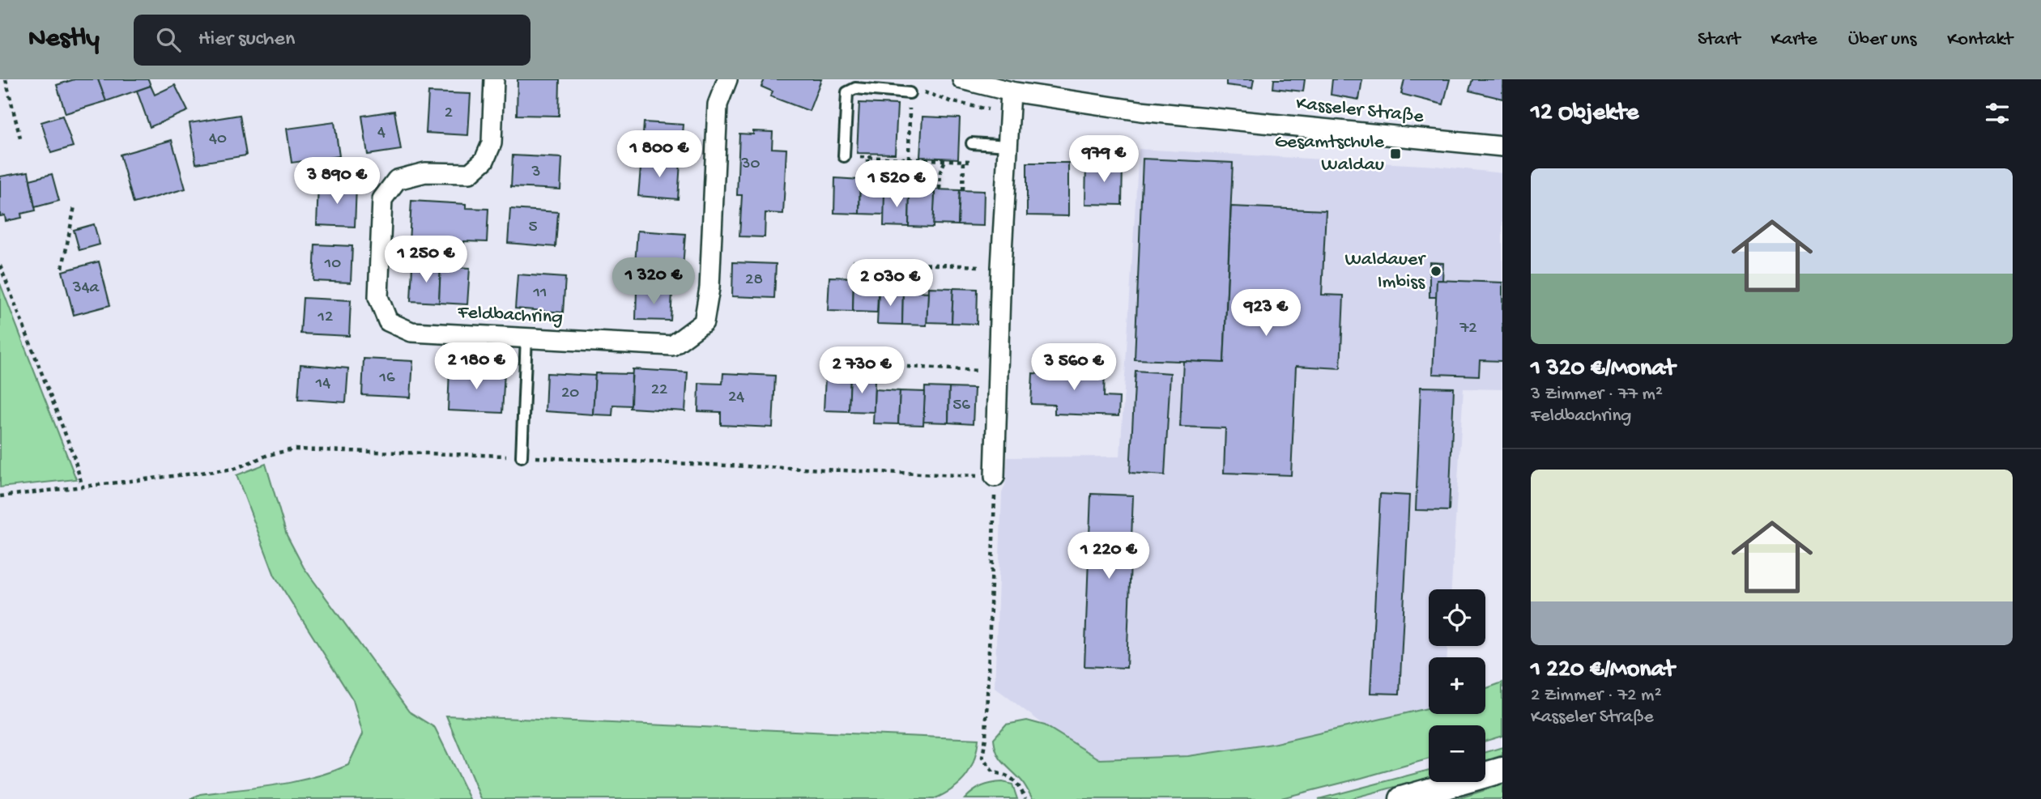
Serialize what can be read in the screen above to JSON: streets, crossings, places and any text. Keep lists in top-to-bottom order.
{
  "streets": {
    "street": ["Kasseler Straße", "Feldbachring"]
  },
  "places": {
    "transit": ["Gesamtschule Waldau"],
    "other": ["Waldauer Imbiss"]
  },
  "house_numbers": [
    "2",
    "4",
    "40",
    "30",
    "3",
    "5",
    "10",
    "28",
    "34a",
    "11",
    "12",
    "72",
    "16",
    "14",
    "22",
    "20",
    "24",
    "56"
  ],
  "page": {
    "header": "Nestly",
    "search": "Hier suchen",
    "nav": [
      "Start",
      "Karte",
      "Über uns",
      "Kontakt"
    ],
    "heading": "12 Objekte",
    "price": [
      "1 800 €",
      "979 €",
      "3 890 €",
      "1 520 €",
      "1 250 €",
      "1 320 €",
      "2 030 €",
      "923 €",
      "2 180 €",
      "3 560 €",
      "2 730 €",
      "1 220 €"
    ],
    "list": [
      {
        "name": "1 320 €/Monat",
        "note": "3 Zimmer · 77 m² · Feldbachring"
      },
      {
        "name": "1 220 €/Monat",
        "note": "2 Zimmer · 72 m² · Kasseler Straße"
      }
    ],
    "map_buttons": ["+", "−"]
  }
}
